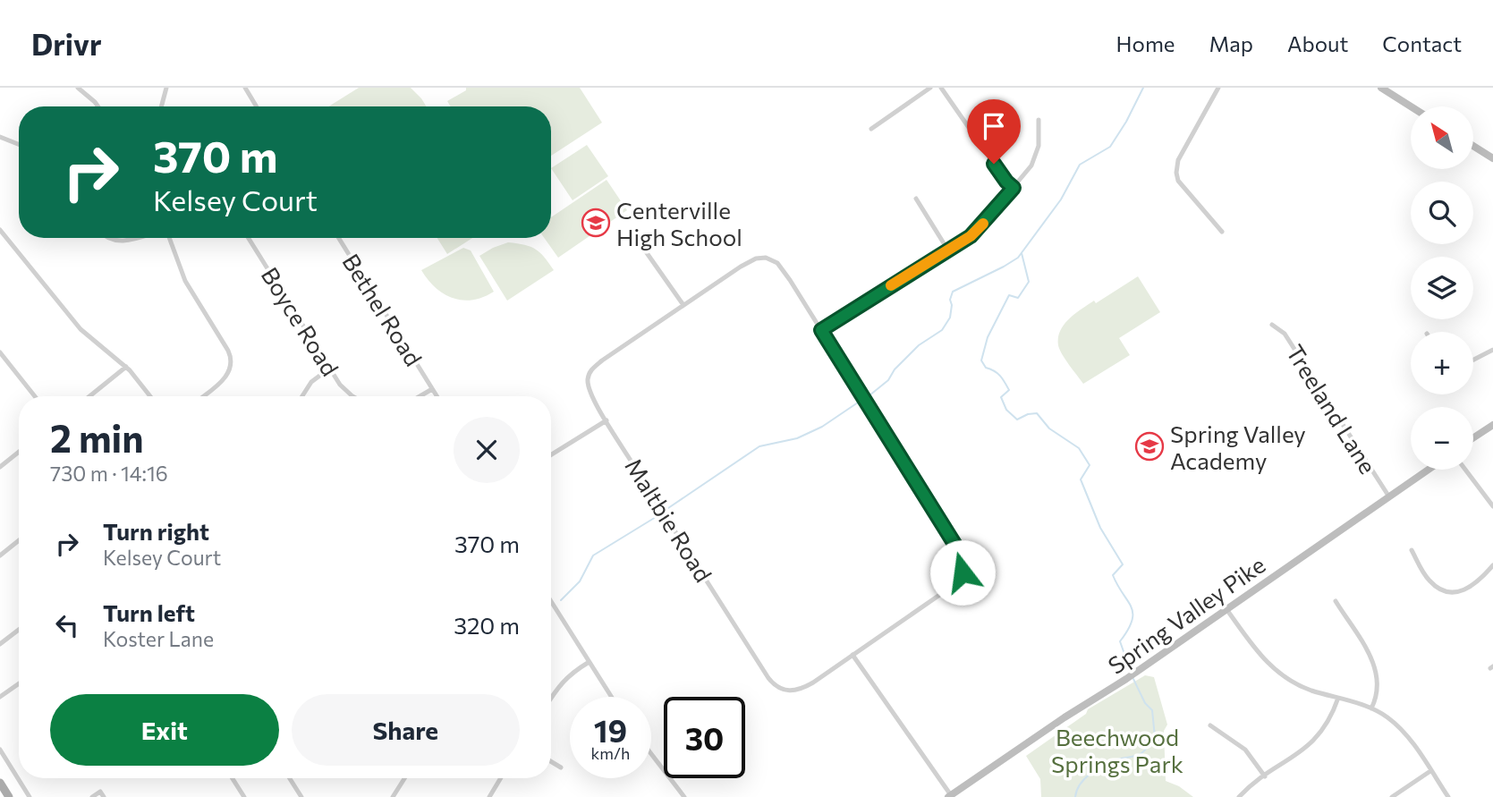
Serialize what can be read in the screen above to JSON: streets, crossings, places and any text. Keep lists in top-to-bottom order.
{
  "streets": {
    "street": [
      "Bethel Road",
      "Boyce Road",
      "Treeland Lane",
      "Maltbie Road",
      "Spring Valley Pike"
    ]
  },
  "crossings": [
    ["Treeland Lane", "Spring Valley Pike"]
  ],
  "parks": ["Beechwood Springs Park"],
  "places": {
    "school or university": ["Centerville High School", "Spring Valley Academy"]
  },
  "north": "top left",
  "page": {
    "header": "Drivr",
    "nav": [
      "Home",
      "Map",
      "About",
      "Contact"
    ],
    "map_buttons": ["+", "−"],
    "turn": ["370 m", "Kelsey Court"],
    "heading": ["2 min", "730 m · 14:16"],
    "list": [
      {
        "name": "Turn right",
        "note": "Kelsey Court",
        "value": "370 m"
      },
      {
        "name": "Turn left",
        "note": "Koster Lane",
        "value": "320 m"
      }
    ],
    "buttons": ["Exit", "Share"],
    "speed": "19 km/h",
    "limit": "30"
  }
}
